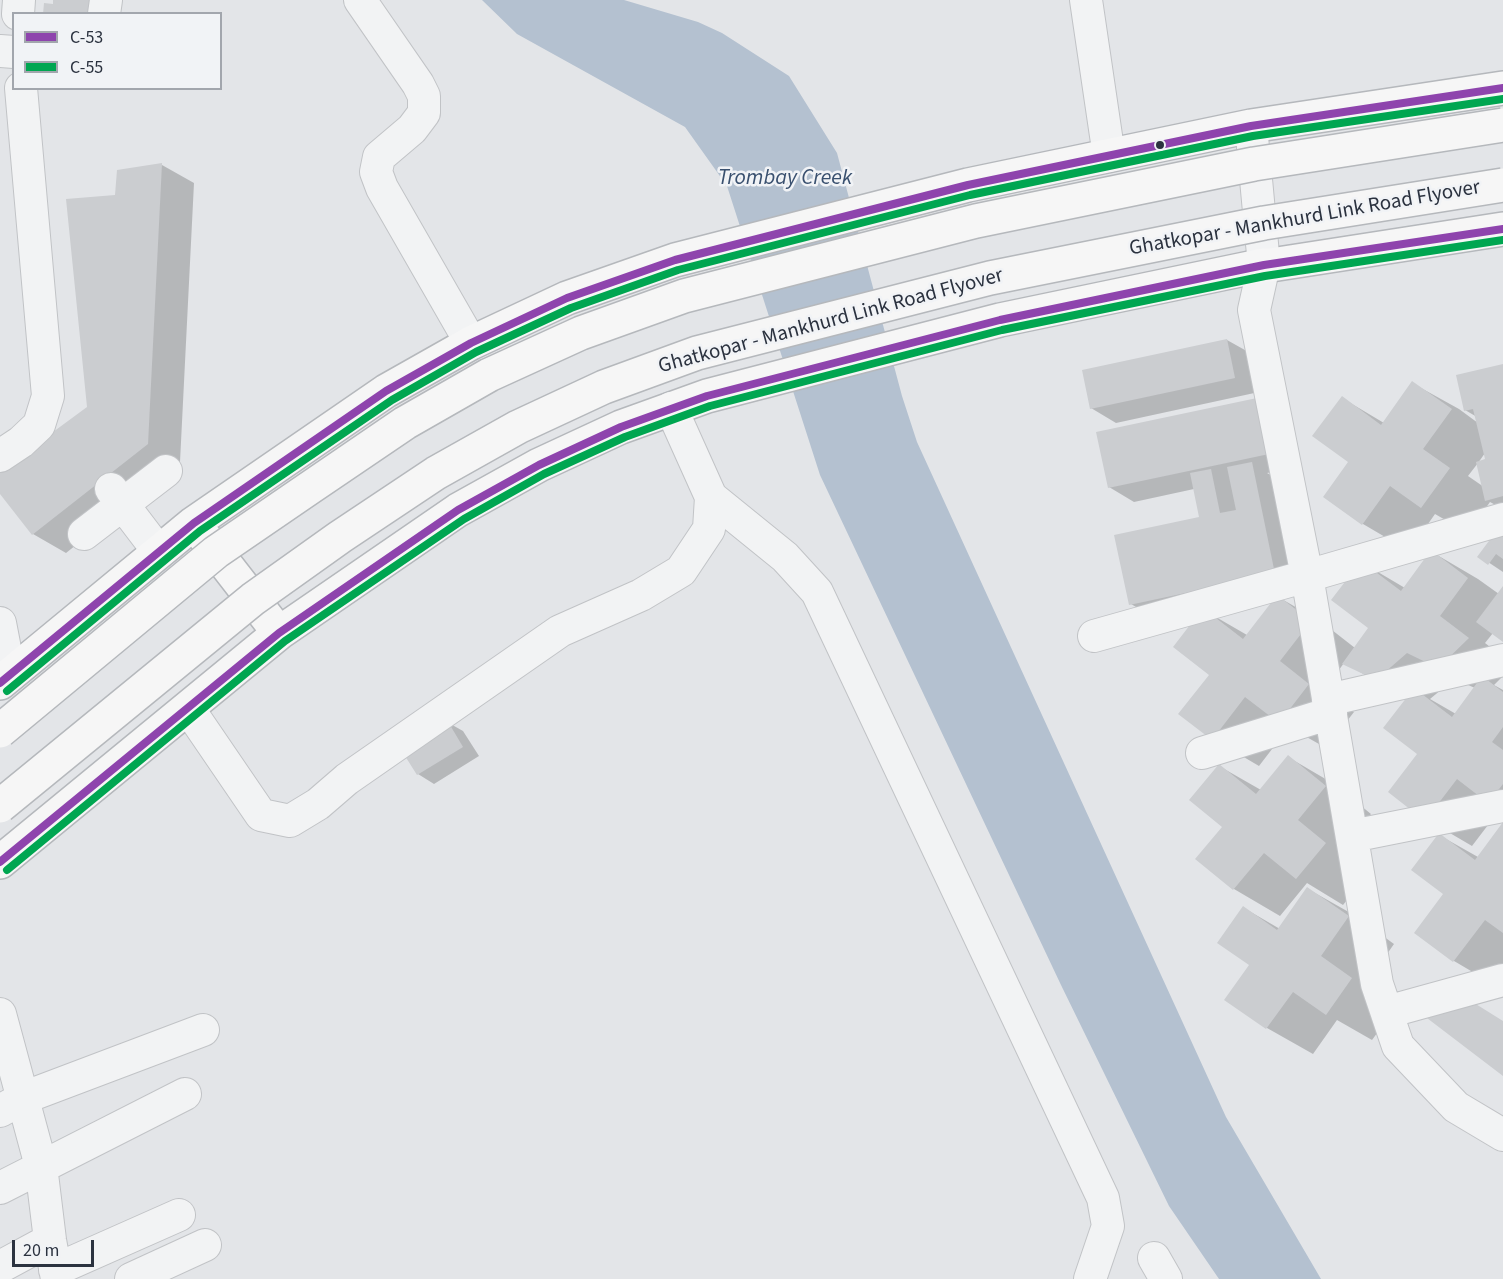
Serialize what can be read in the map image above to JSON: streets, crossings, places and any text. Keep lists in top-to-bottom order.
{
  "streets": {
    "highway": ["Ghatkopar - Mankhurd Link Road Flyover"]
  },
  "water": ["Trombay Creek"],
  "lines": ["transit line C-53", "transit line C-55"],
  "legend": ["C-53", "C-55"],
  "scale_bar": "20 m"
}
